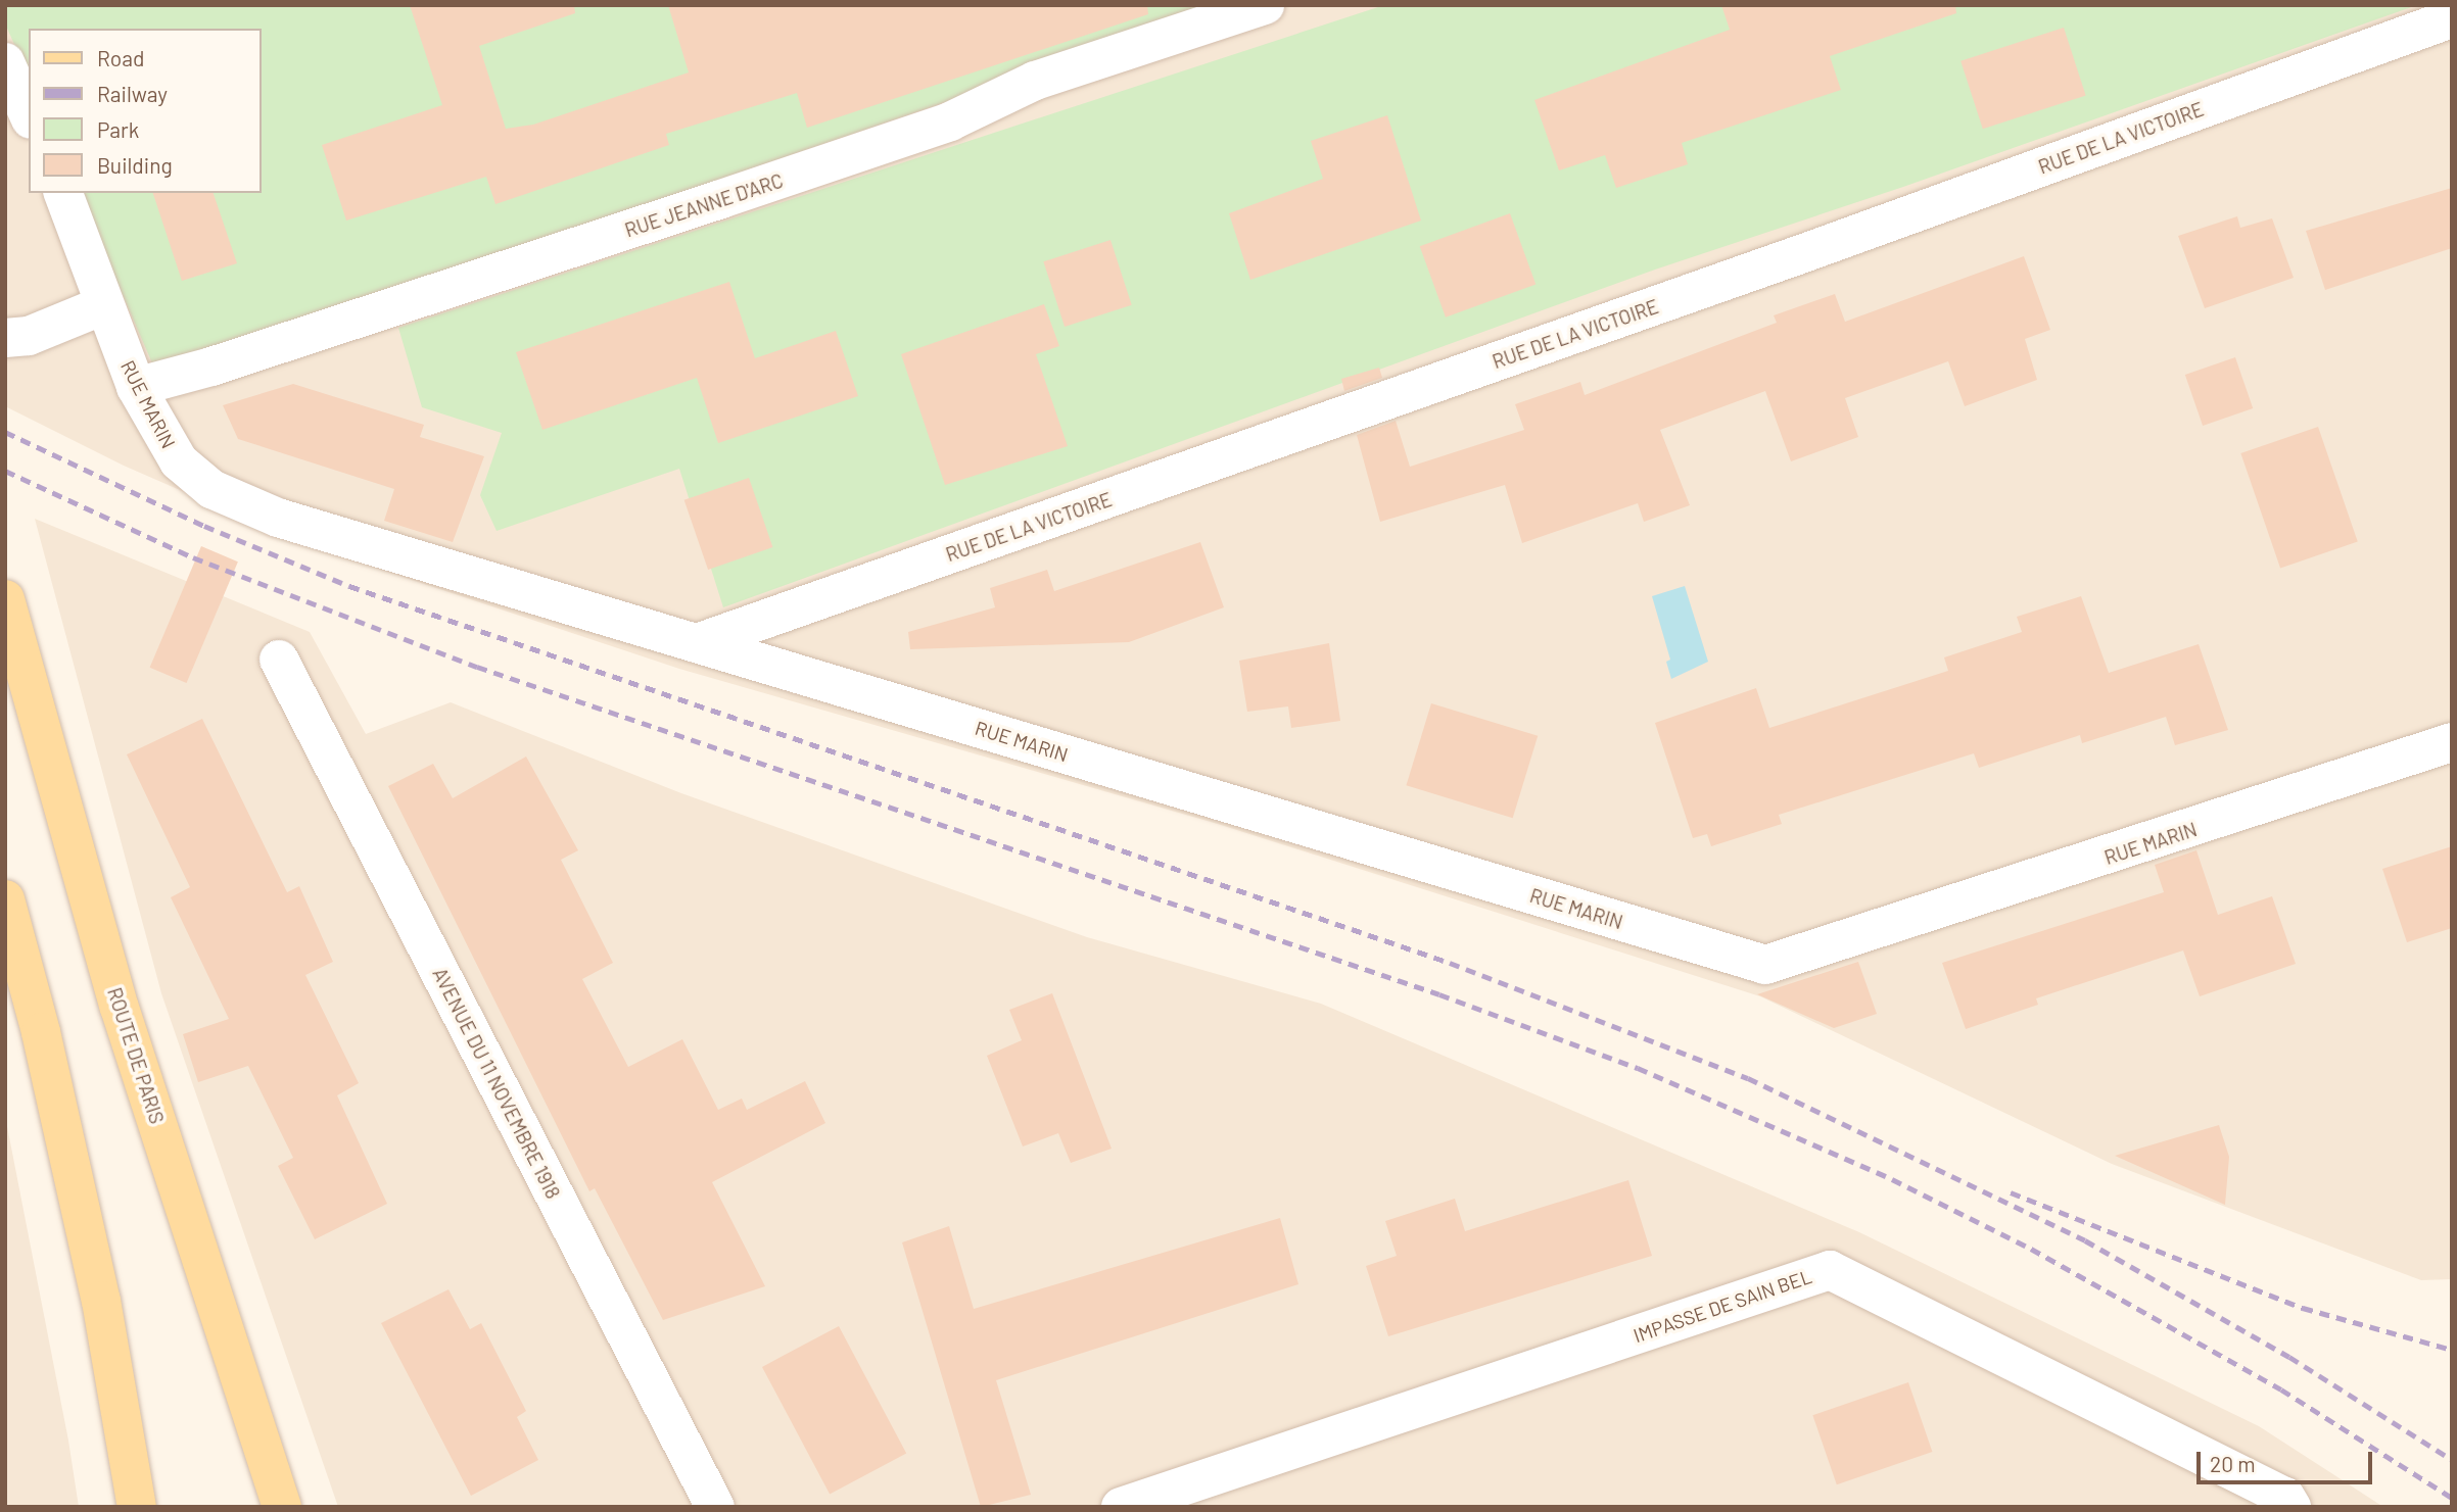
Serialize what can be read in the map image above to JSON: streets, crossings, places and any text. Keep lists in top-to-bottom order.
{
  "streets": {
    "main road": ["ROUTE DE PARIS"],
    "street": [
      "RUE DE LA VICTOIRE",
      "RUE JEANNE D'ARC",
      "RUE MARIN",
      "AVENUE DU 11 NOVEMBRE 1918",
      "IMPASSE DE SAIN BEL"
    ]
  },
  "crossings": [
    ["RUE DE LA VICTOIRE", "RUE MARIN"],
    ["RUE JEANNE D'ARC", "RUE MARIN"]
  ],
  "legend": [
    "Road",
    "Railway",
    "Park",
    "Building"
  ],
  "scale_bar": "20 m"
}
